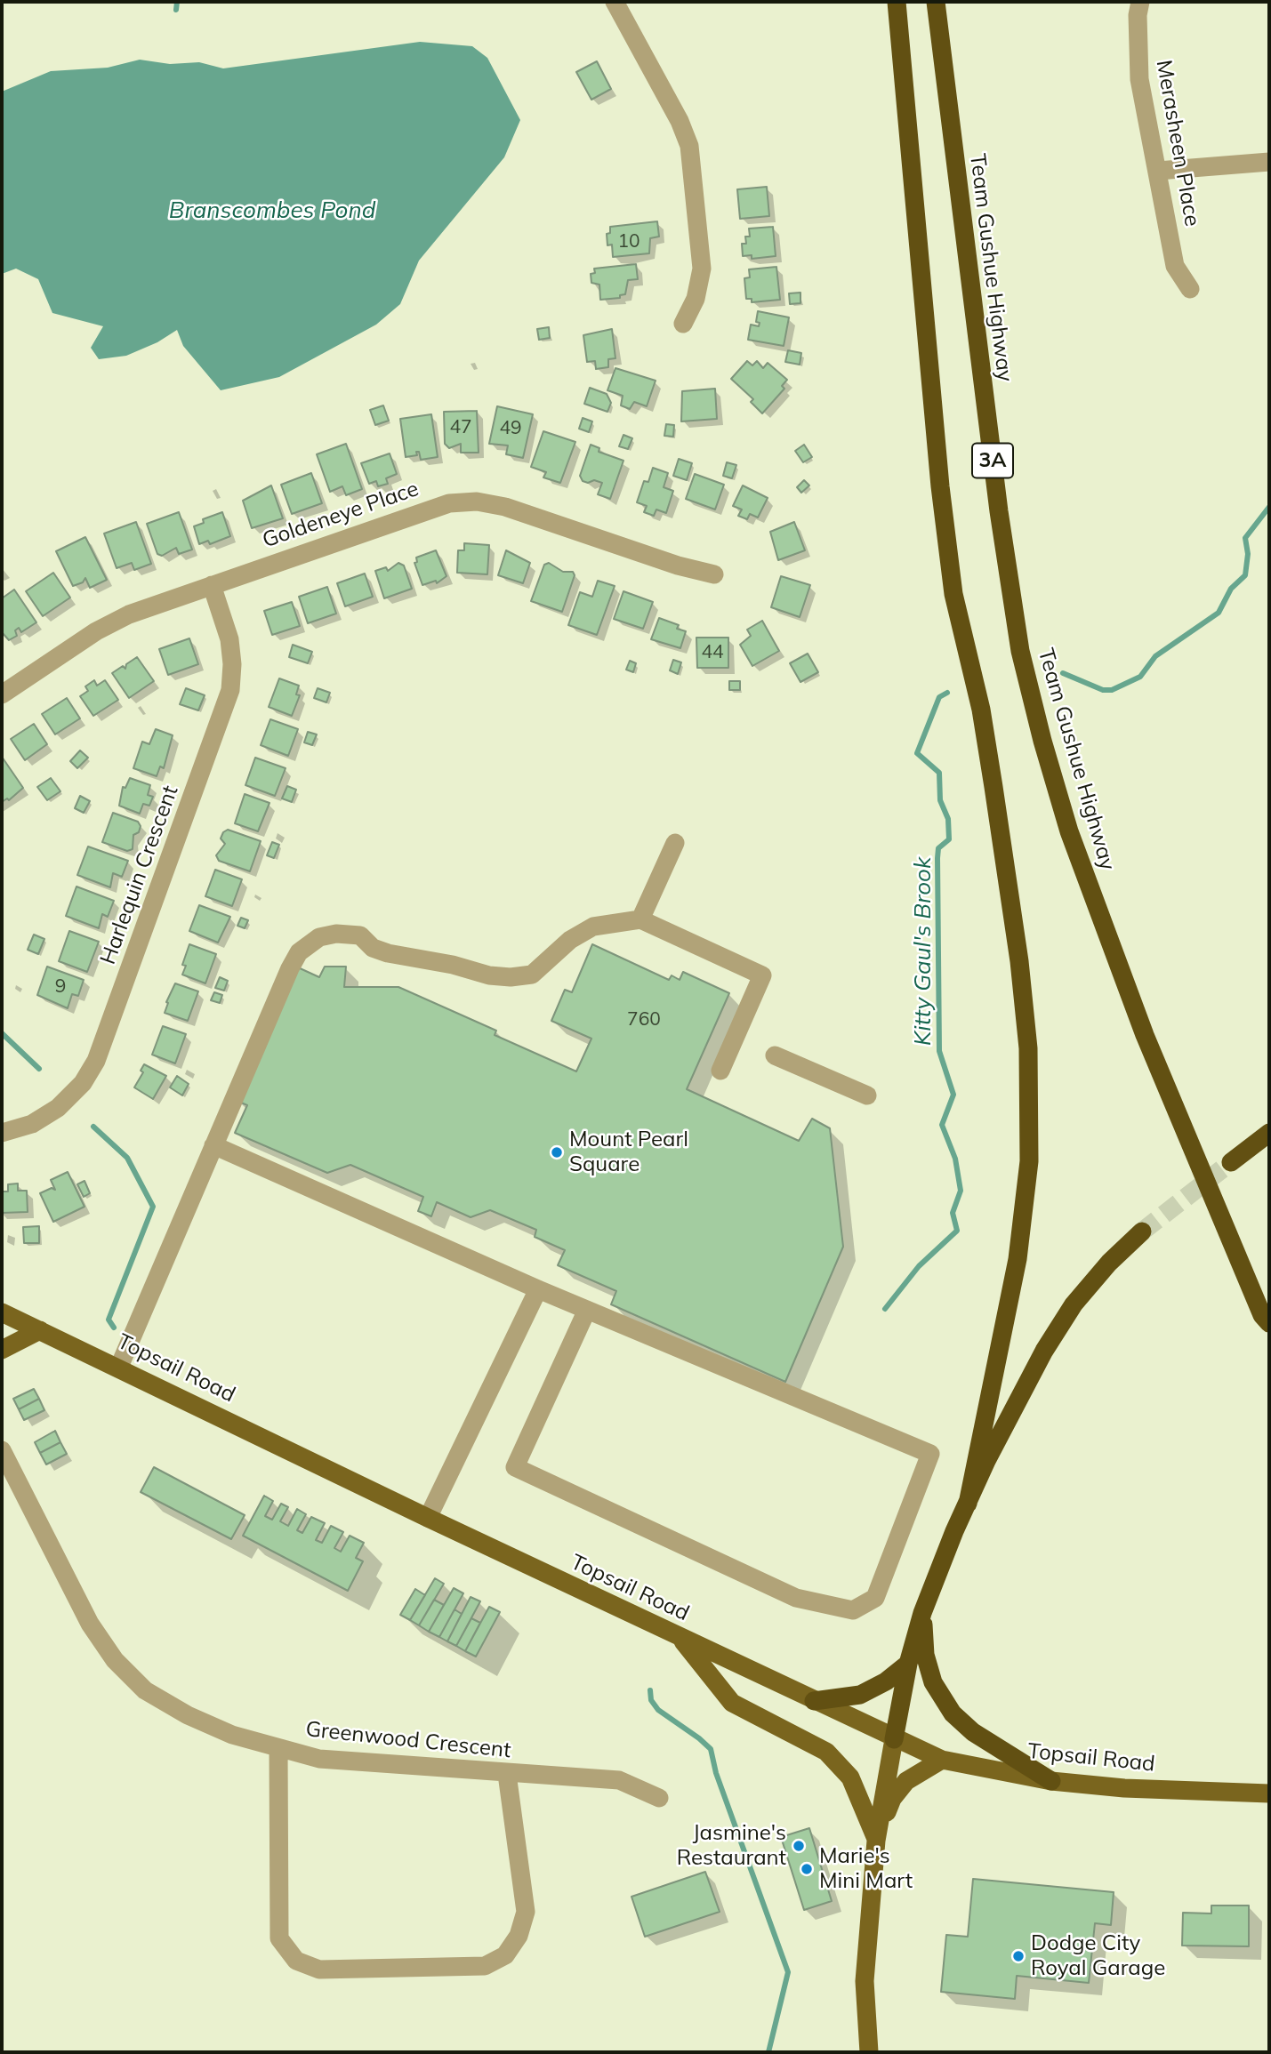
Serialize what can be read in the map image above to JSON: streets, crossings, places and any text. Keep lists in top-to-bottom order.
{
  "streets": {
    "highway": ["Team Gushue Highway", "3A"],
    "main road": ["Topsail Road"],
    "street": [
      "Merasheen Place",
      "Goldeneye Place",
      "Harlequin Crescent",
      "Greenwood Crescent"
    ]
  },
  "crossings": [
    ["Goldeneye Place", "Harlequin Crescent"]
  ],
  "water": ["Branscombes Pond", "Kitty Gaul's Brook"],
  "places": [
    "Mount Pearl Square",
    "Jasmine's Restaurant",
    "Marie's Mini Mart",
    "Dodge City Royal Garage"
  ],
  "house_numbers": [
    "10",
    "47",
    "49",
    "44",
    "9",
    "760"
  ]
}
